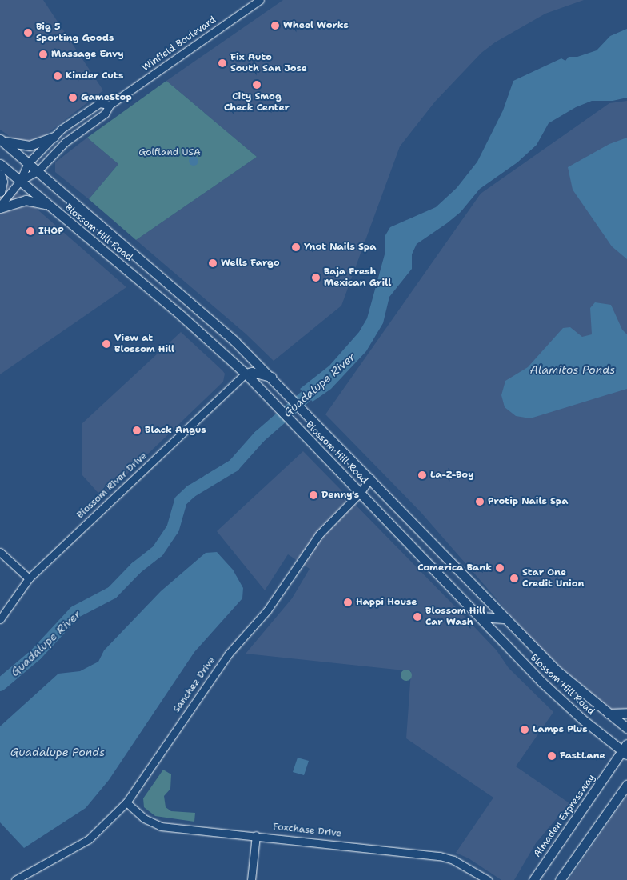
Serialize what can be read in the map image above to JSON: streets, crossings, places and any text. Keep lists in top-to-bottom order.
{
  "streets": {
    "main road": ["Blossom Hill Road", "Almaden Expressway"],
    "street": [
      "Winfield Boulevard",
      "Blossom River Drive",
      "Sanchez Drive",
      "Foxchase Drive"
    ]
  },
  "crossings": [
    ["Winfield Boulevard", "Blossom Hill Road"],
    ["Blossom Hill Road", "Blossom River Drive"],
    ["Blossom Hill Road", "Sanchez Drive"],
    ["Blossom Hill Road", "Almaden Expressway"],
    ["Sanchez Drive", "Foxchase Drive"]
  ],
  "water": ["Alamitos Ponds", "Guadalupe River", "Guadalupe Ponds"],
  "parks": ["Golfland USA"],
  "places": [
    "Wheel Works",
    "Big 5 Sporting Goods",
    "Massage Envy",
    "Fix Auto South San Jose",
    "Kinder Cuts",
    "City Smog Check Center",
    "GameStop",
    "IHOP",
    "Ynot Nails Spa",
    "Wells Fargo",
    "Baja Fresh Mexican Grill",
    "View at Blossom Hill",
    "Black Angus",
    "La-Z-Boy",
    "Denny's",
    "Protip Nails Spa",
    "Comerica Bank",
    "Star One Credit Union",
    "Happi House",
    "Blossom Hill Car Wash",
    "Lamps Plus",
    "FastLane"
  ]
}
